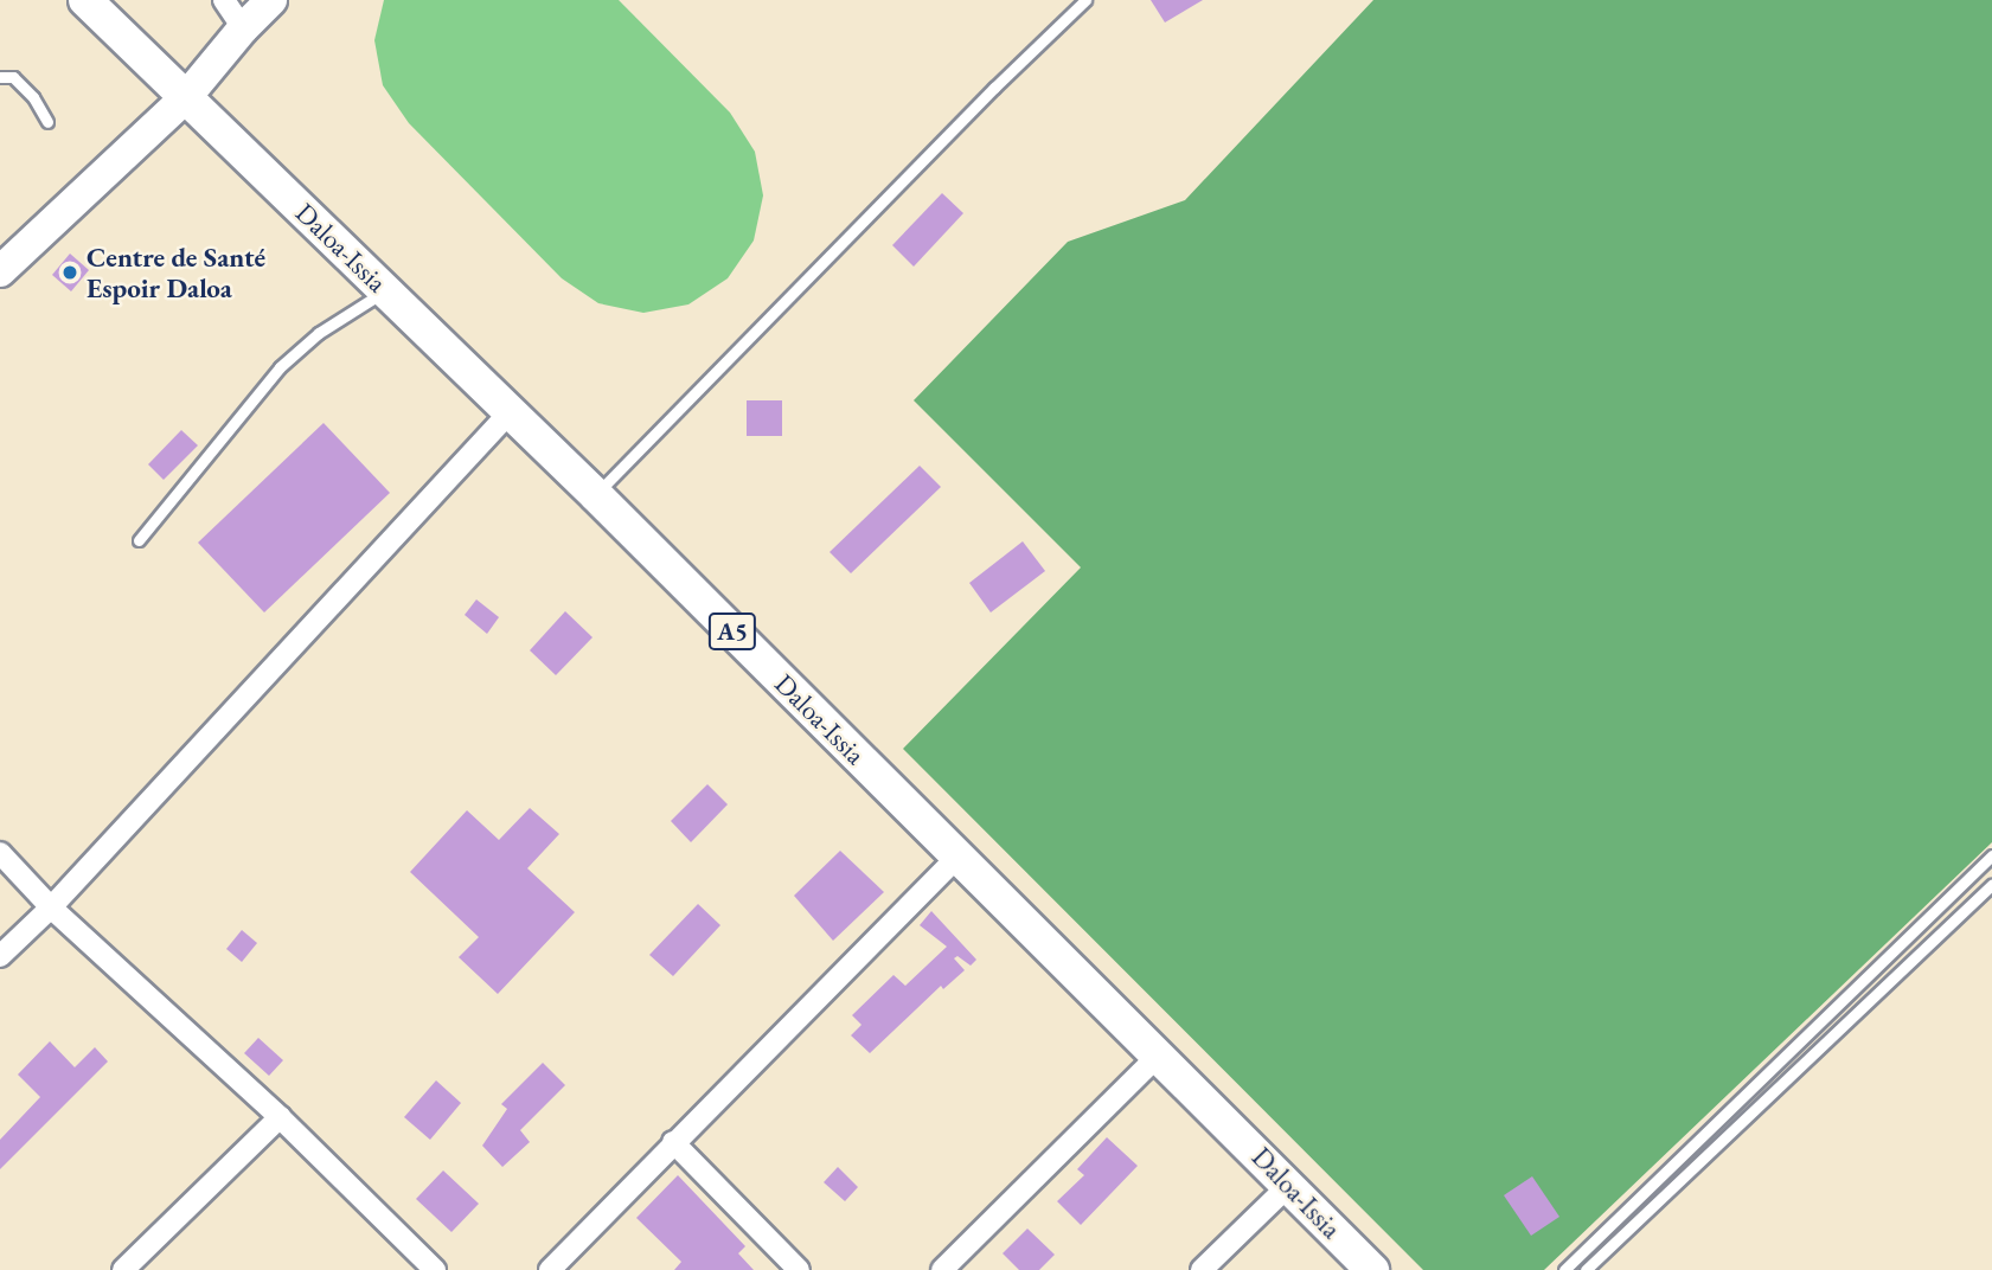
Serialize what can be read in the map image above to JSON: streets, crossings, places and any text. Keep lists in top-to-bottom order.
{
  "streets": {
    "main road": ["Daloa-Issia", "A5"]
  },
  "places": ["Centre de Santé Espoir Daloa"]
}
